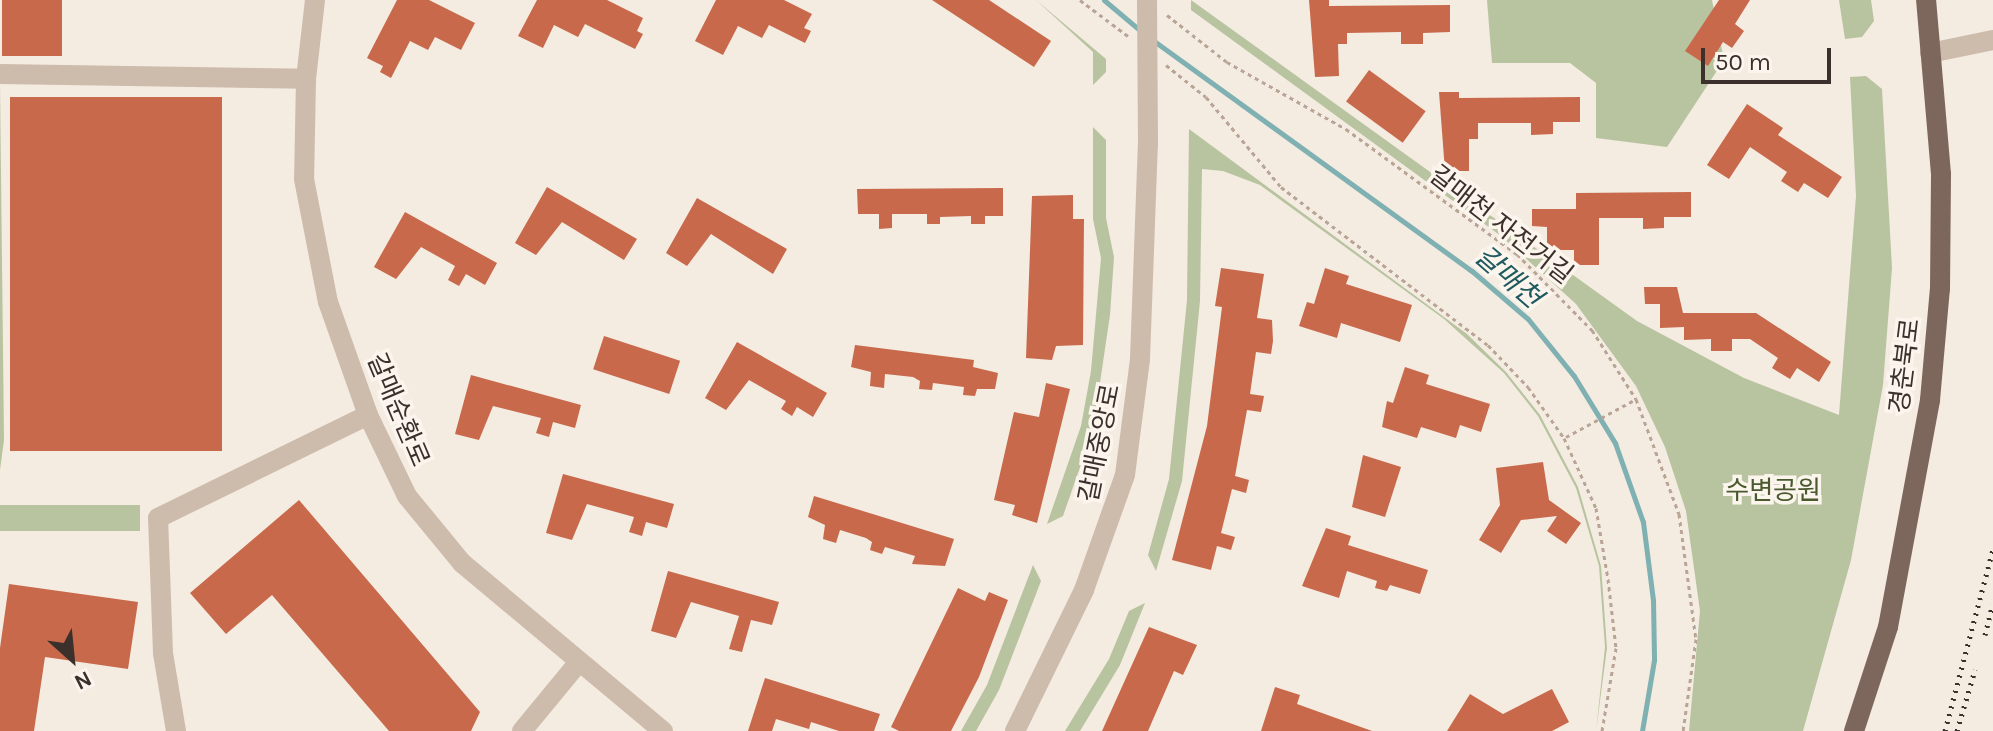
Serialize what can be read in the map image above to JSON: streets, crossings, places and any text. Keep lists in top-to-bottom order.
{
  "streets": {
    "main road": ["경춘북로"],
    "street": ["갈매순환로", "갈매중앙로"],
    "path": ["갈매천 자전거길"]
  },
  "crossings": [
    ["갈매천 자전거길", "갈매중앙로"]
  ],
  "water": ["갈매천"],
  "parks": ["수변공원"],
  "scale_bar": "50 m",
  "north": "bottom right"
}
